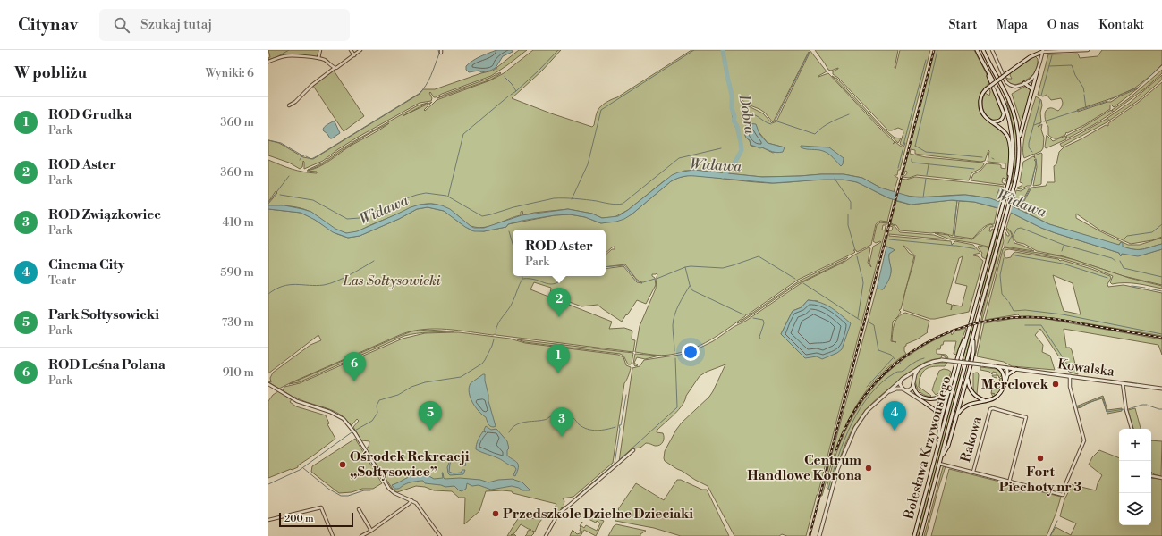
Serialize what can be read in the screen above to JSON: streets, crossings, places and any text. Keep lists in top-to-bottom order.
{
  "streets": {
    "main road": ["Kowalska", "Bolesława Krzywoustego"],
    "street": ["Rakowa"]
  },
  "crossings": [
    ["Kowalska", "Rakowa"],
    ["Rakowa", "Bolesława Krzywoustego"]
  ],
  "water": ["Dobra", "Widawa"],
  "parks": ["Las Sołtysowicki"],
  "places": [
    "Merclovek",
    "Fort Piechoty nr 3",
    "Ośrodek Rekreacji „Sołtysowice”",
    "Centrum Handlowe Korona",
    "Przedszkole Dzielne Dzieciaki"
  ],
  "scale_bar": "200 m",
  "page": {
    "header": "Citynav",
    "search": "Szukaj tutaj",
    "nav": [
      "Start",
      "Mapa",
      "O nas",
      "Kontakt"
    ],
    "heading": ["W pobliżu", "Wyniki: 6"],
    "list": [
      {
        "mark": "1",
        "name": "ROD Grudka",
        "note": "Park",
        "value": "360 m"
      },
      {
        "mark": "2",
        "name": "ROD Aster",
        "note": "Park",
        "value": "360 m"
      },
      {
        "mark": "3",
        "name": "ROD Związkowiec",
        "note": "Park",
        "value": "410 m"
      },
      {
        "mark": "4",
        "name": "Cinema City",
        "note": "Teatr",
        "value": "590 m"
      },
      {
        "mark": "5",
        "name": "Park Sołtysowicki",
        "note": "Park",
        "value": "730 m"
      },
      {
        "mark": "6",
        "name": "ROD Leśna Polana",
        "note": "Park",
        "value": "910 m"
      }
    ],
    "popup": ["ROD Aster", "Park"],
    "pins": [
      "2",
      "1",
      "6",
      "4",
      "5",
      "3"
    ],
    "map_buttons": ["+", "−"],
    "scale": "200 m"
  }
}
